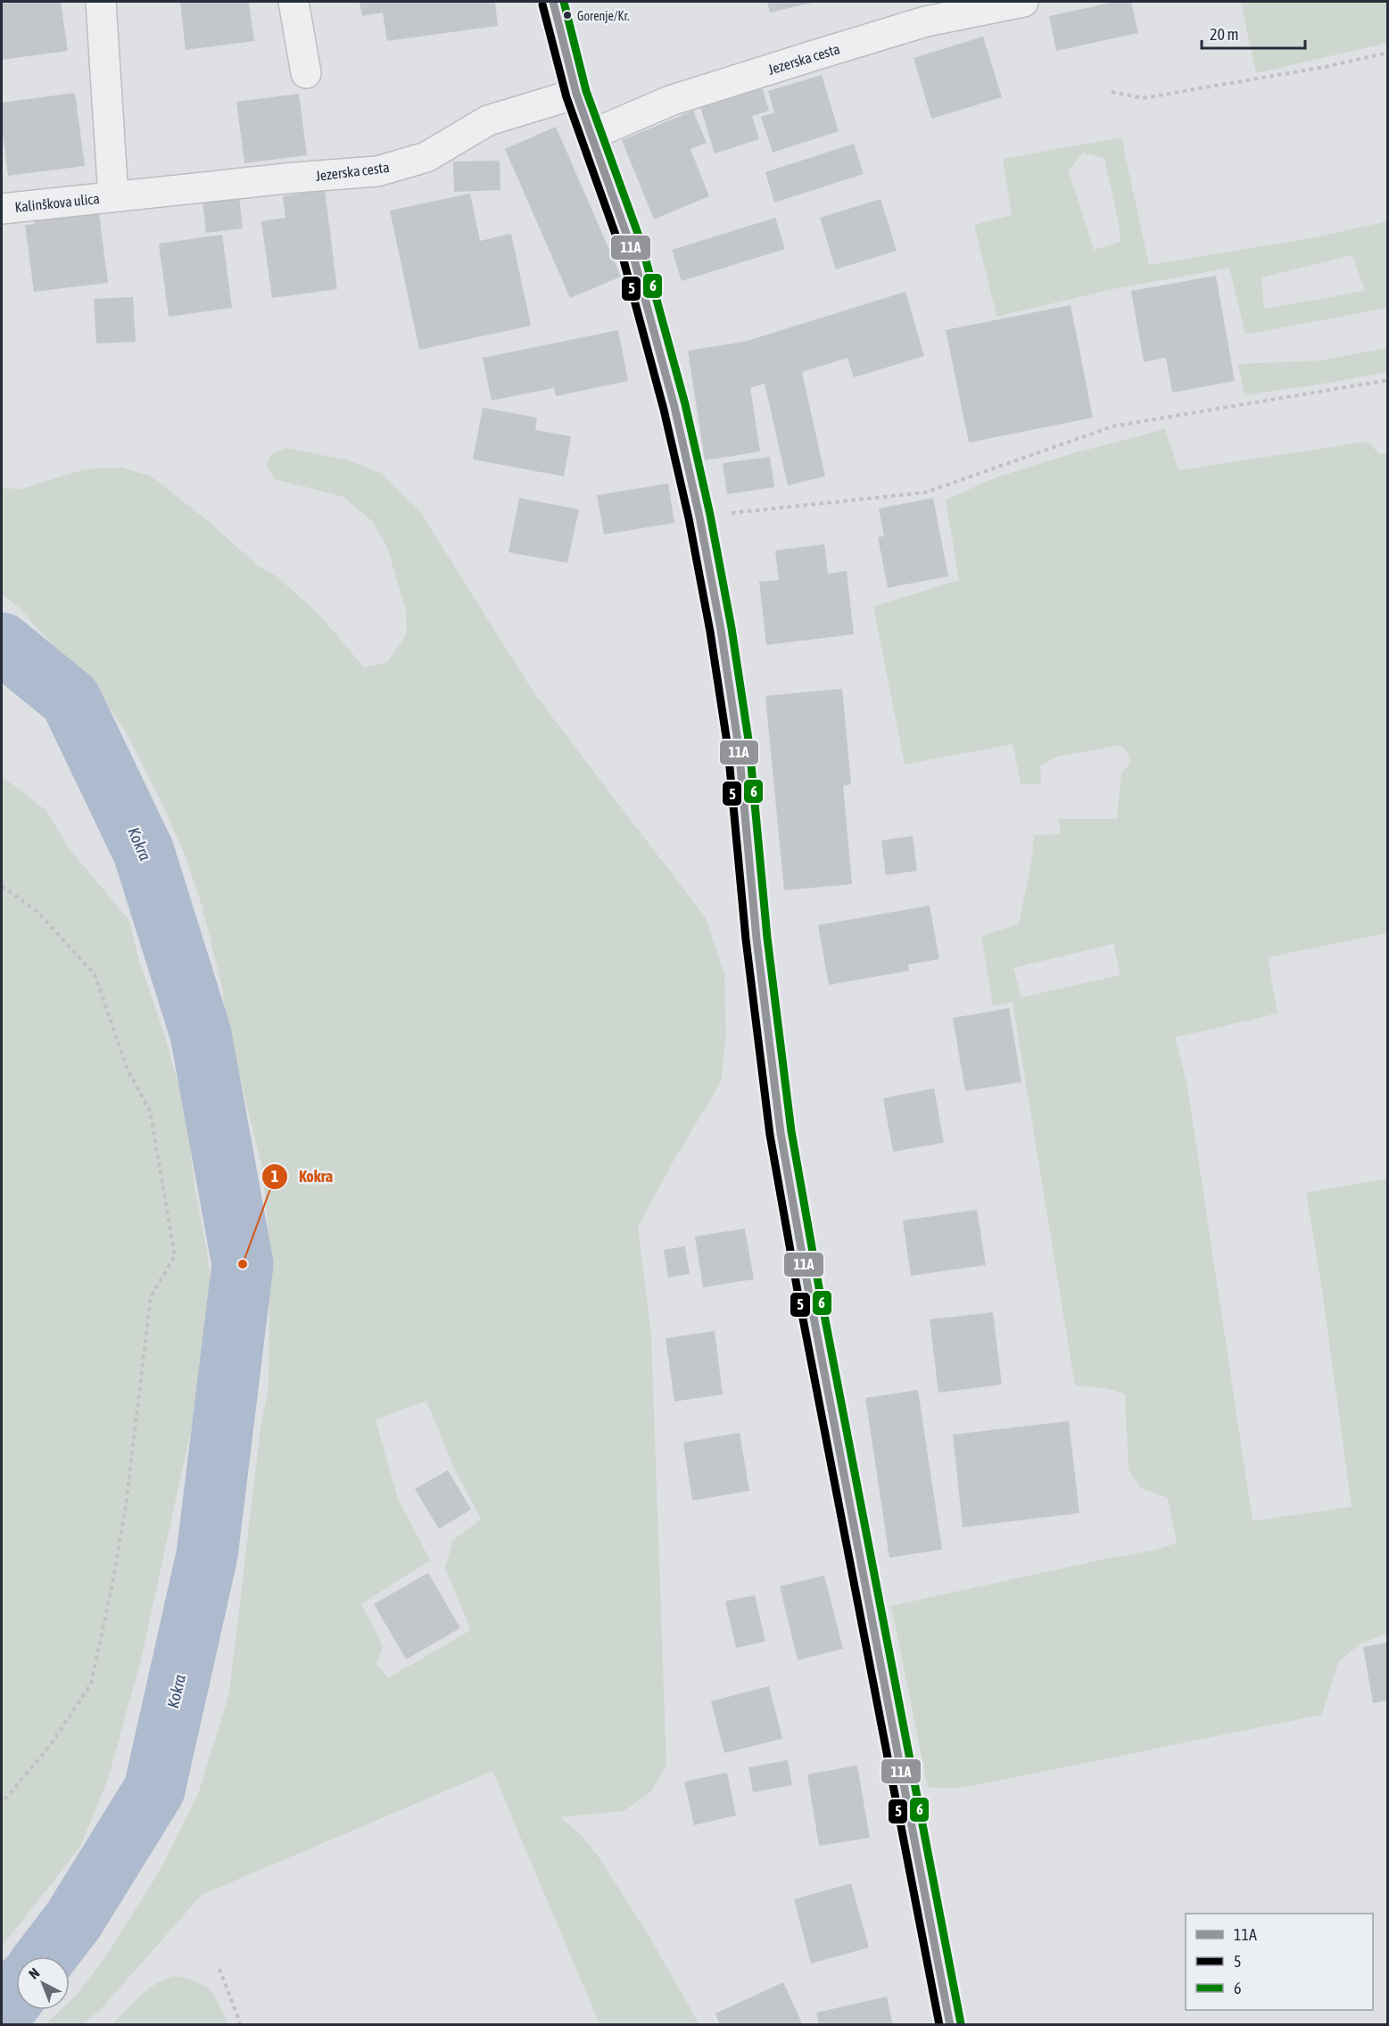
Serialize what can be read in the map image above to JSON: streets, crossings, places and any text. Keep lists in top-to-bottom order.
{
  "streets": {
    "street": ["Jezerska cesta", "Kalinškova ulica"]
  },
  "crossings": [
    ["Jezerska cesta", "Kalinškova ulica"]
  ],
  "water": ["Kokra"],
  "places": ["Gorenje/Kr.", "Kokra"],
  "lines": ["transit line 11A", "transit line 6", "transit line 5"],
  "legend": ["11A", "5", "6"],
  "scale_bar": "20 m",
  "north": "top left"
}
